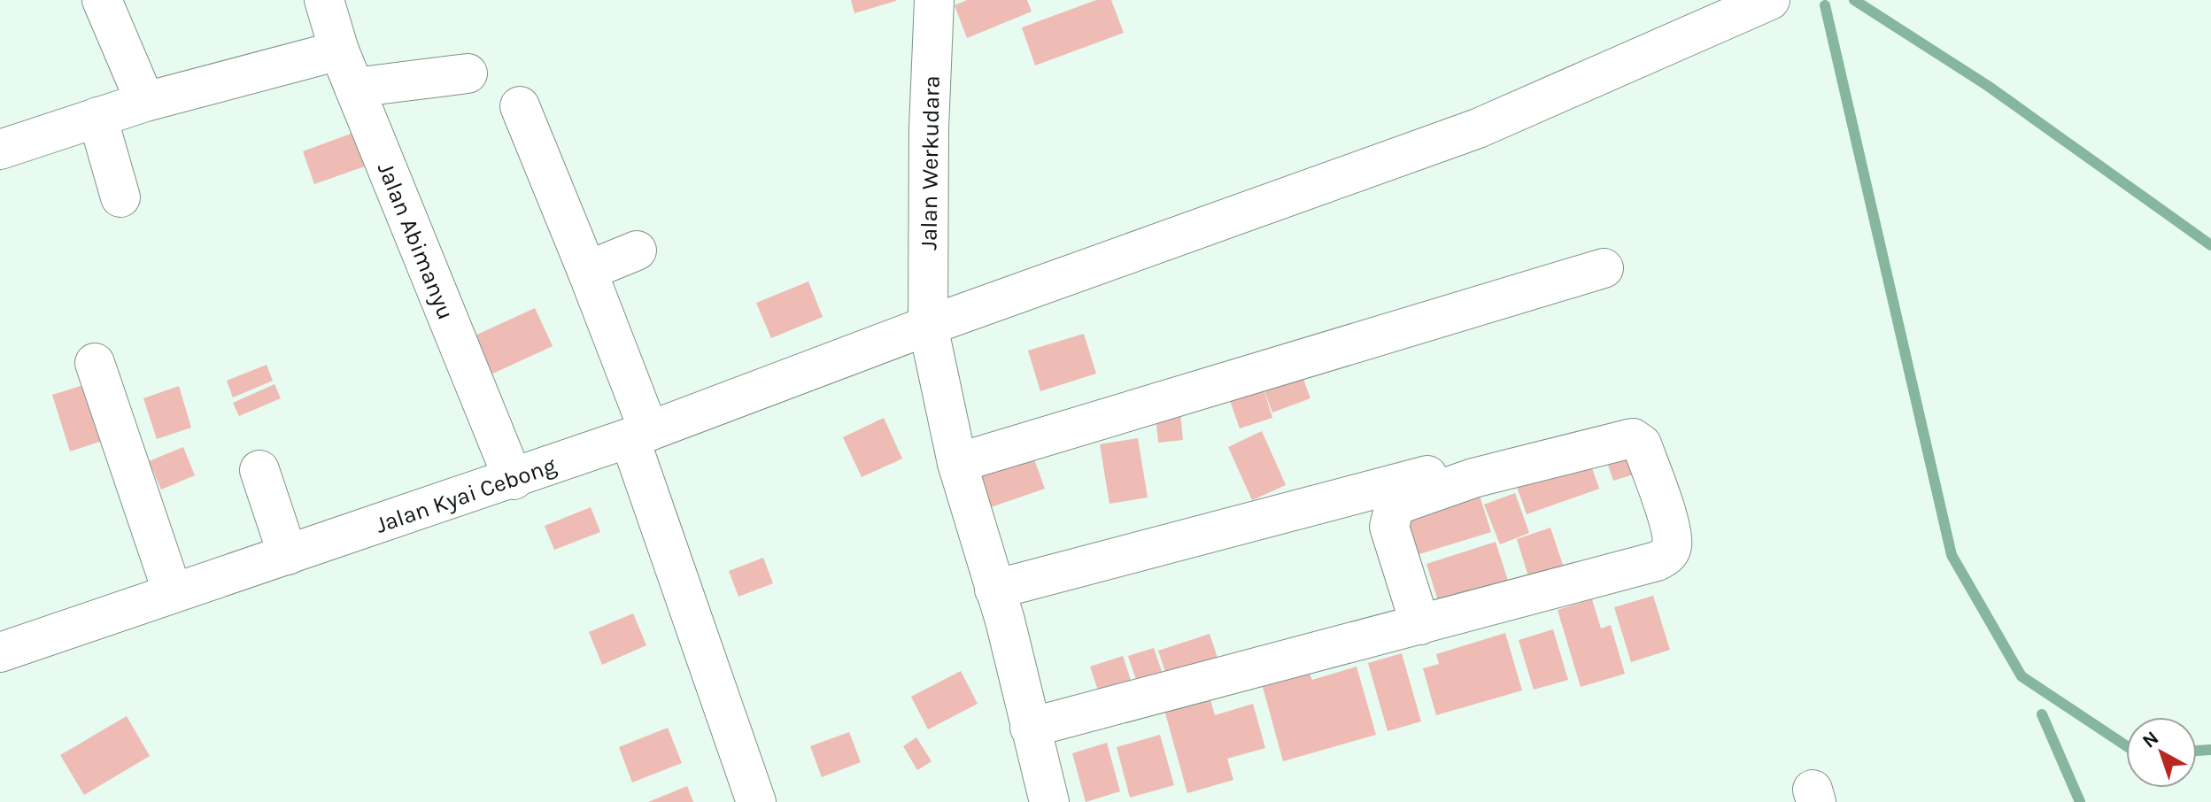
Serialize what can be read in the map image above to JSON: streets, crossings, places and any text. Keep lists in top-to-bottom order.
{
  "streets": {
    "street": ["Jalan Werkudara", "Jalan Abimanyu", "Jalan Kyai Cebong"]
  },
  "crossings": [
    ["Jalan Werkudara", "Jalan Kyai Cebong"],
    ["Jalan Abimanyu", "Jalan Kyai Cebong"]
  ],
  "north": "top left"
}
